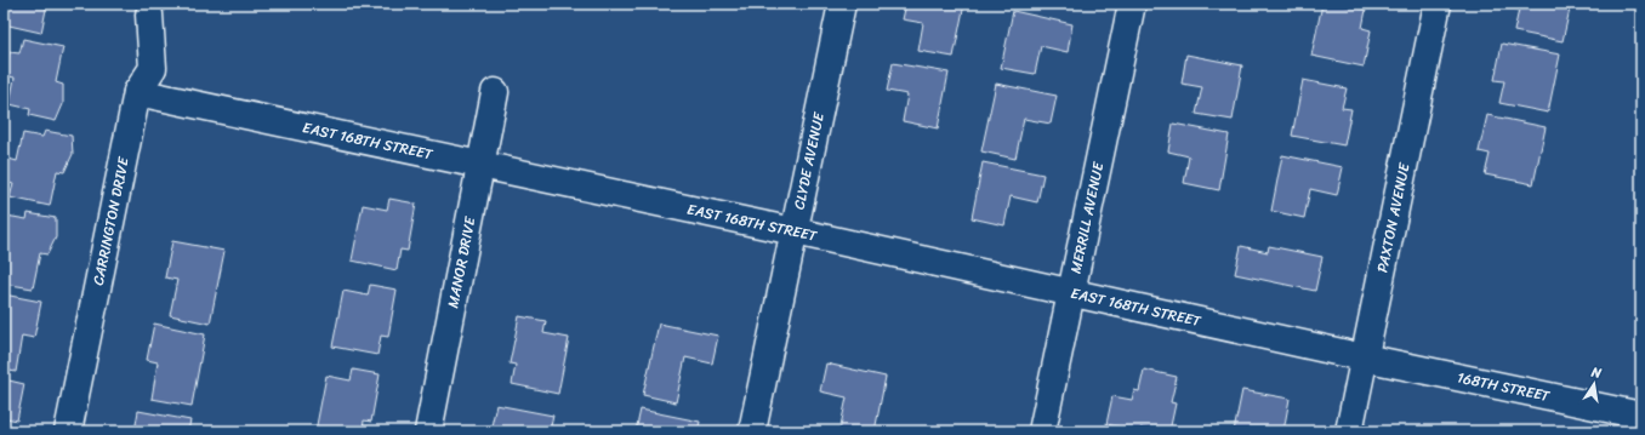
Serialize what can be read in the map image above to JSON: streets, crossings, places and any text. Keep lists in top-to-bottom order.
{
  "streets": {
    "street": [
      "EAST 168TH STREET",
      "CLYDE AVENUE",
      "MERRILL AVENUE",
      "PAXTON AVENUE",
      "CARRINGTON DRIVE",
      "MANOR DRIVE",
      "168TH STREET"
    ]
  },
  "crossings": [
    ["EAST 168TH STREET", "CLYDE AVENUE"],
    ["EAST 168TH STREET", "MERRILL AVENUE"],
    ["EAST 168TH STREET", "PAXTON AVENUE"],
    ["EAST 168TH STREET", "CARRINGTON DRIVE"],
    ["EAST 168TH STREET", "MANOR DRIVE"],
    ["EAST 168TH STREET", "168TH STREET"],
    ["PAXTON AVENUE", "168TH STREET"]
  ],
  "north": "top"
}
